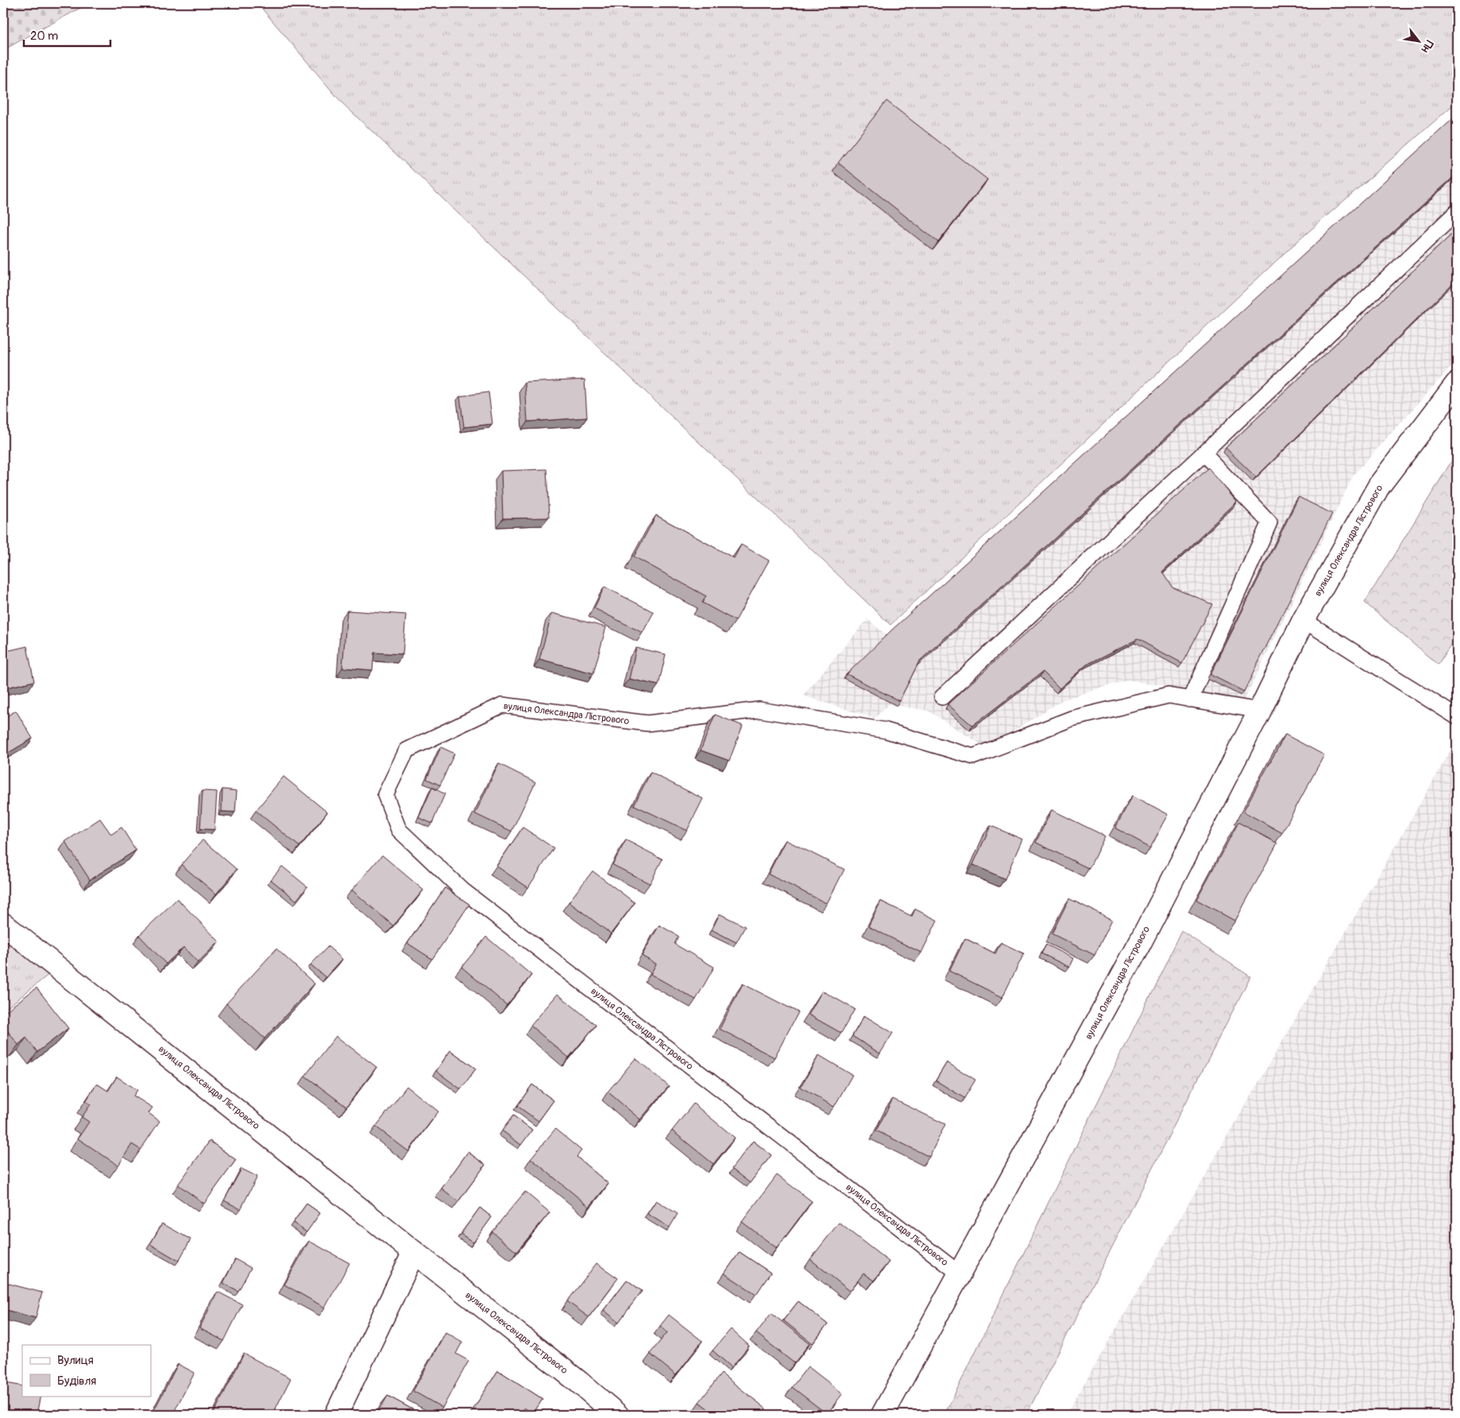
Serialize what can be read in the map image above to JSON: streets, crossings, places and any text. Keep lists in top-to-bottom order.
{
  "streets": {
    "street": ["вулиця Олександра Лістрового"]
  },
  "legend": ["Вулиця", "Будівля"],
  "scale_bar": "20 m",
  "north": "bottom right"
}
